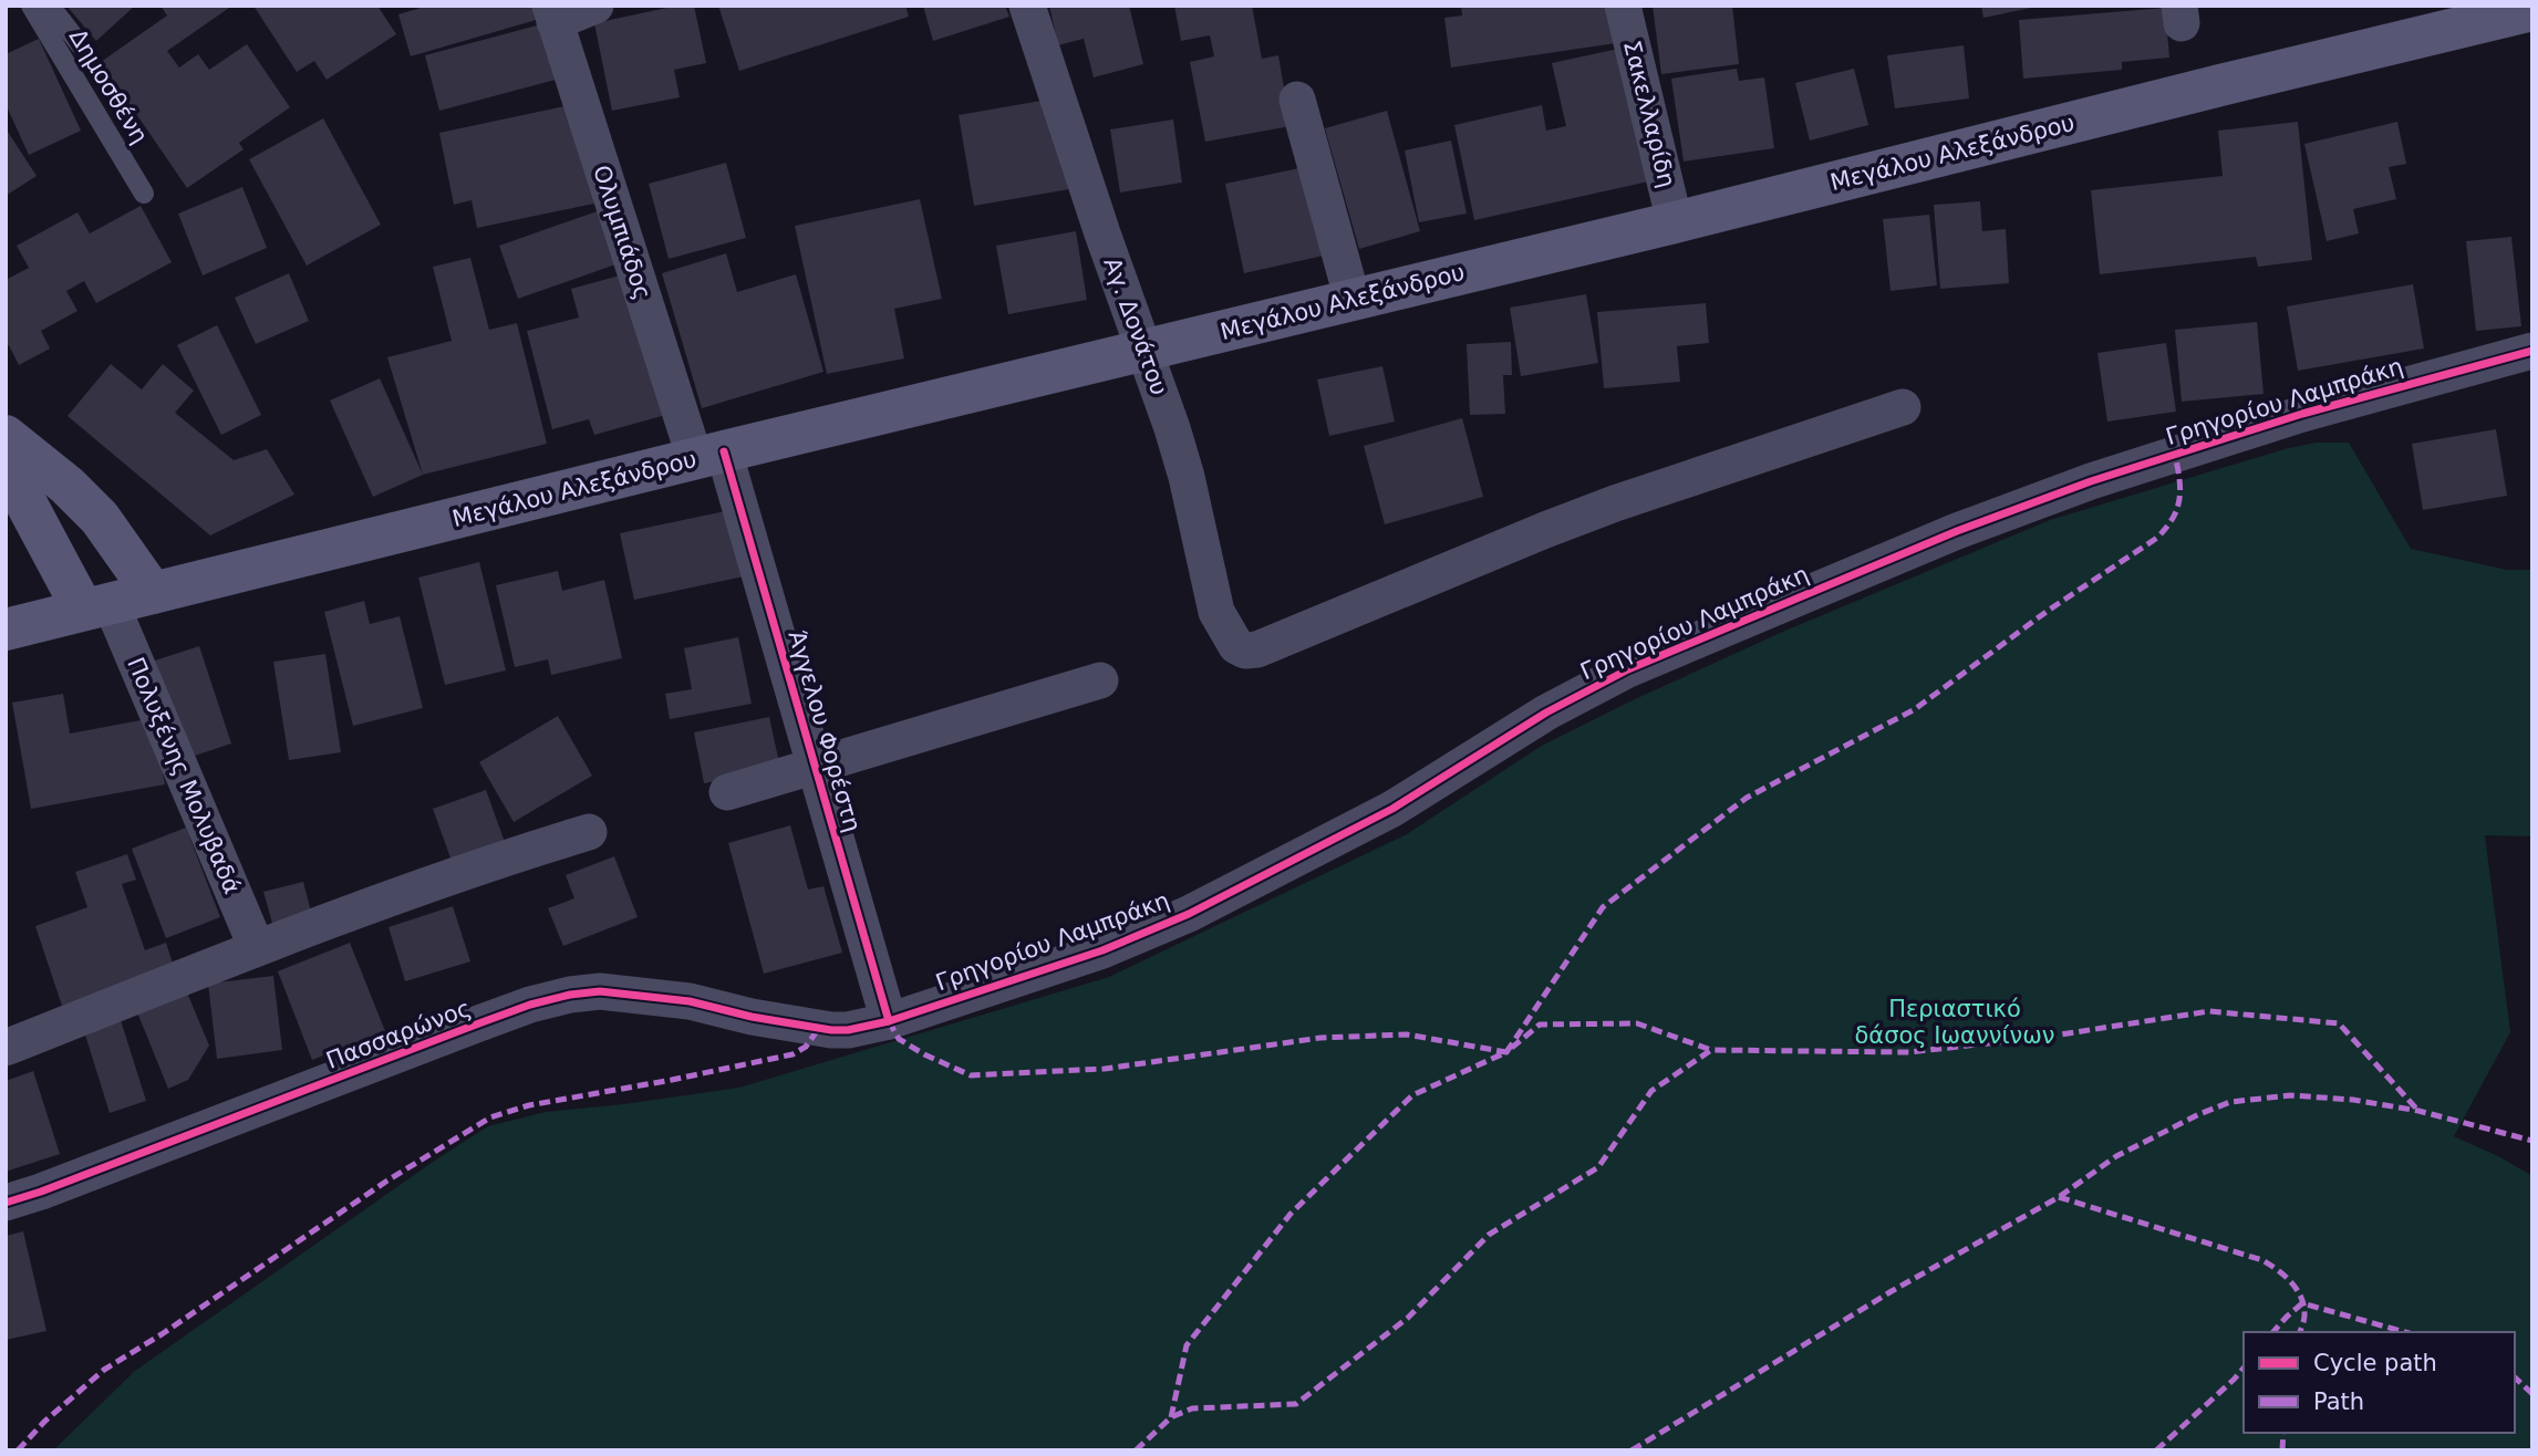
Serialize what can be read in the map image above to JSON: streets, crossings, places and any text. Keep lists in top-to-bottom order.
{
  "streets": {
    "main road": ["Μεγάλου Αλεξάνδρου"],
    "street": [
      "Σακελλαρίδη",
      "Ολυμπιάδος",
      "Αγ. Δονάτου",
      "Γρηγορίου Λαμπράκη",
      "Άγγελου Φορέστη",
      "Πολυξένης Μολυβαδά",
      "Πασσαρώνος"
    ],
    "lane": ["Δημοσθένη"]
  },
  "crossings": [
    ["Σακελλαρίδη", "Μεγάλου Αλεξάνδρου"],
    ["Μεγάλου Αλεξάνδρου", "Ολυμπιάδος"],
    ["Μεγάλου Αλεξάνδρου", "Αγ. Δονάτου"],
    ["Μεγάλου Αλεξάνδρου", "Άγγελου Φορέστη"],
    ["Μεγάλου Αλεξάνδρου", "Πολυξένης Μολυβαδά"],
    ["Ολυμπιάδος", "Άγγελου Φορέστη"],
    ["Γρηγορίου Λαμπράκη", "Άγγελου Φορέστη"],
    ["Γρηγορίου Λαμπράκη", "Πασσαρώνος"]
  ],
  "parks": ["Περιαστικό δάσος Ιωαννίνων"],
  "legend": ["Cycle path", "Path"]
}
